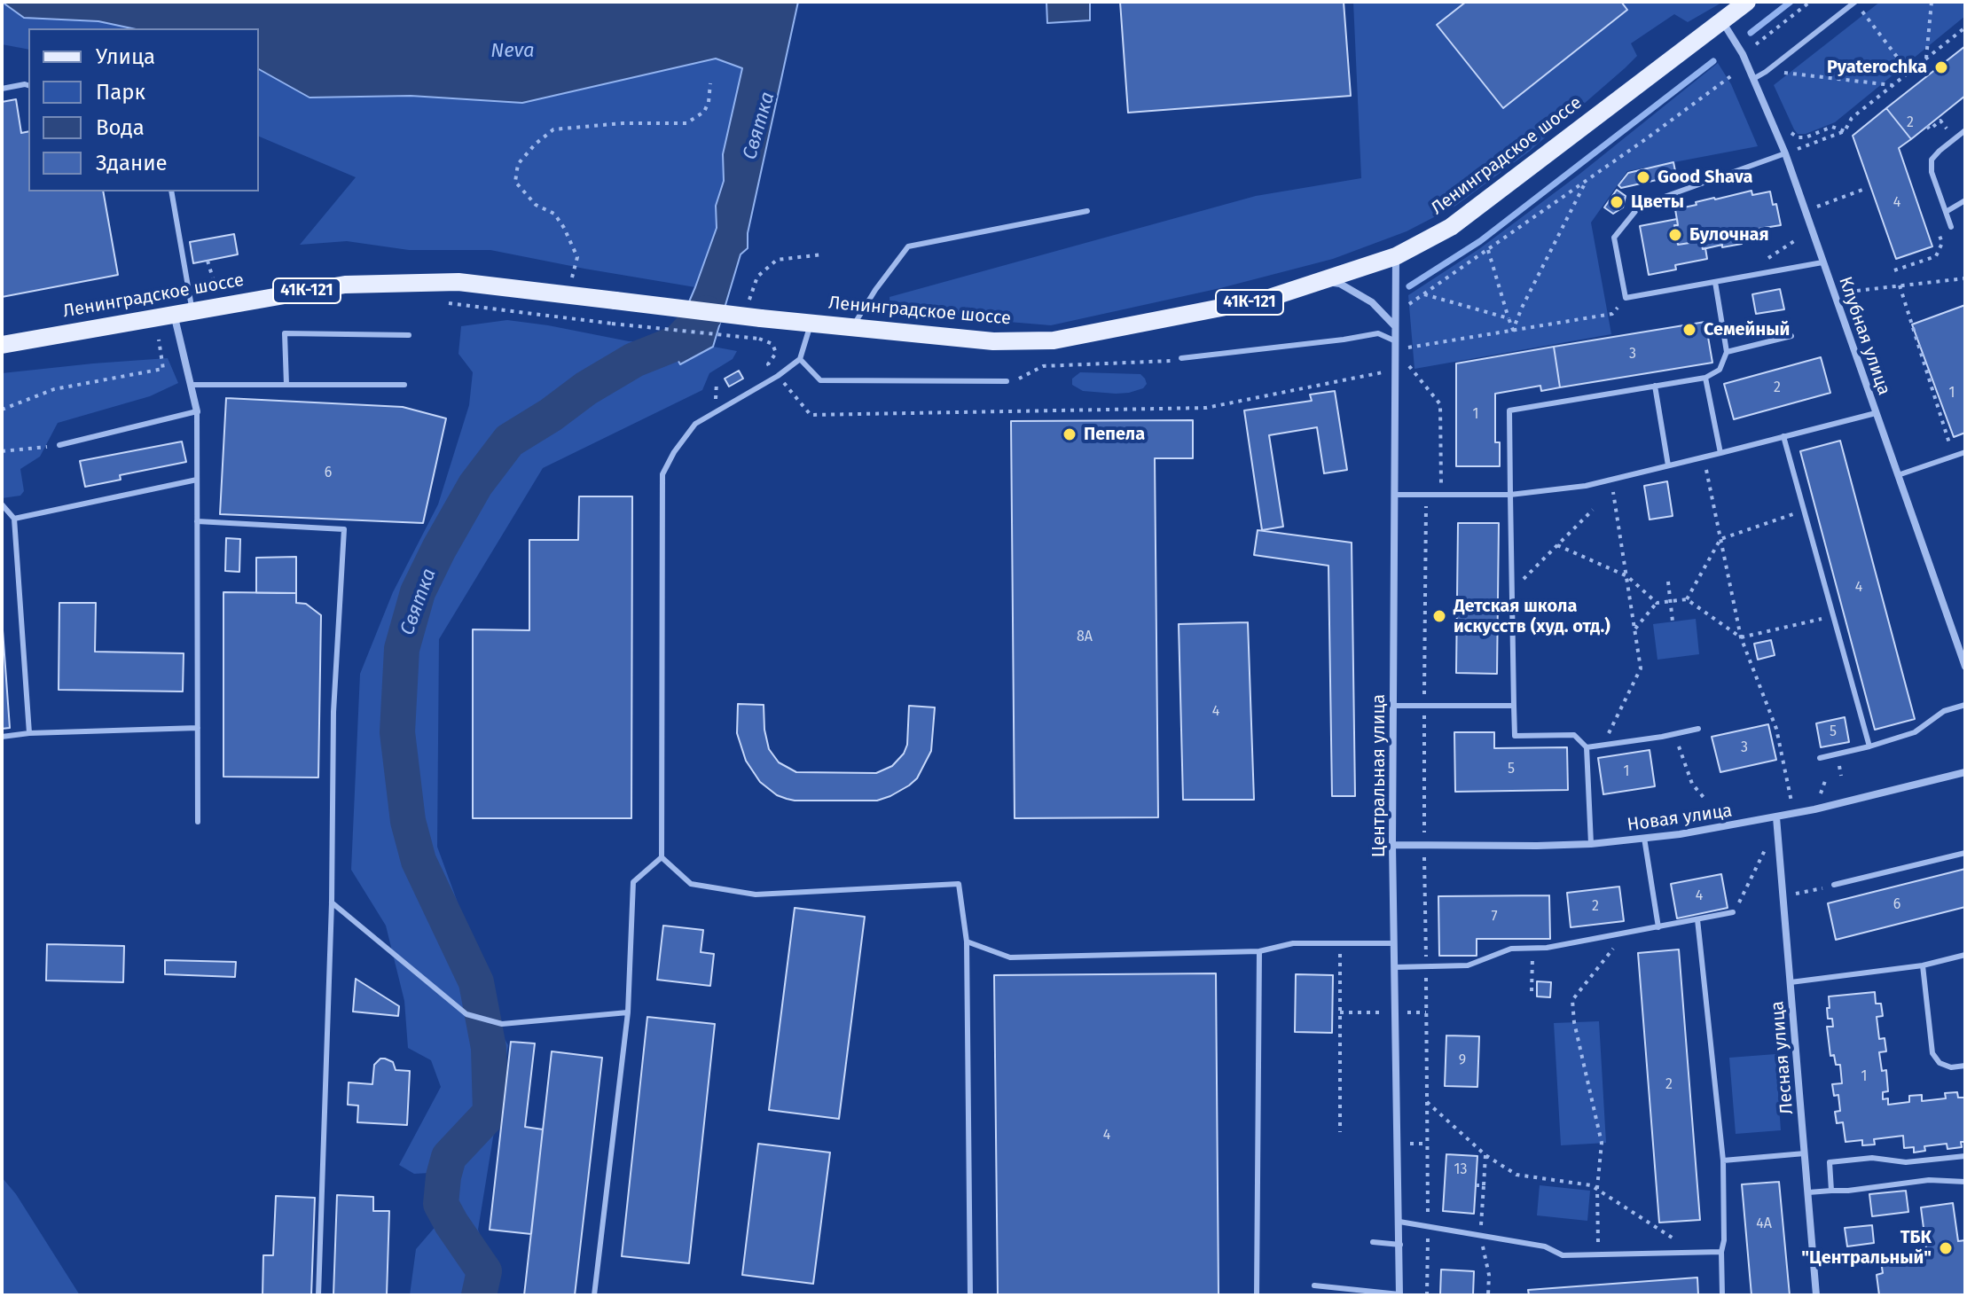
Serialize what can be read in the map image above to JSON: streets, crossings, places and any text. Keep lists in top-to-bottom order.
{
  "streets": {
    "main road": ["Ленинградское шоссе", "41К-121"],
    "street": [
      "Клубная улица",
      "Центральная улица",
      "Новая улица",
      "Лесная улица"
    ]
  },
  "crossings": [
    ["Ленинградское шоссе", "Клубная улица"],
    ["Ленинградское шоссе", "Центральная улица"],
    ["Центральная улица", "Новая улица"],
    ["Новая улица", "Лесная улица"]
  ],
  "water": ["Neva", "Святка"],
  "places": [
    "Pyaterochka",
    "Good Shava",
    "Цветы",
    "Булочная",
    "Семейный",
    "Пепела",
    "Детская школа искусств (худ. отд.)",
    "ТБК \"Центральный\""
  ],
  "house_numbers": [
    "2",
    "4",
    "3",
    "2",
    "1",
    "1",
    "6",
    "4",
    "8А",
    "4",
    "5",
    "3",
    "5",
    "1",
    "4",
    "6",
    "2",
    "7",
    "9",
    "1",
    "2",
    "4",
    "13",
    "4А"
  ],
  "legend": [
    "Улица",
    "Парк",
    "Вода",
    "Здание"
  ]
}
